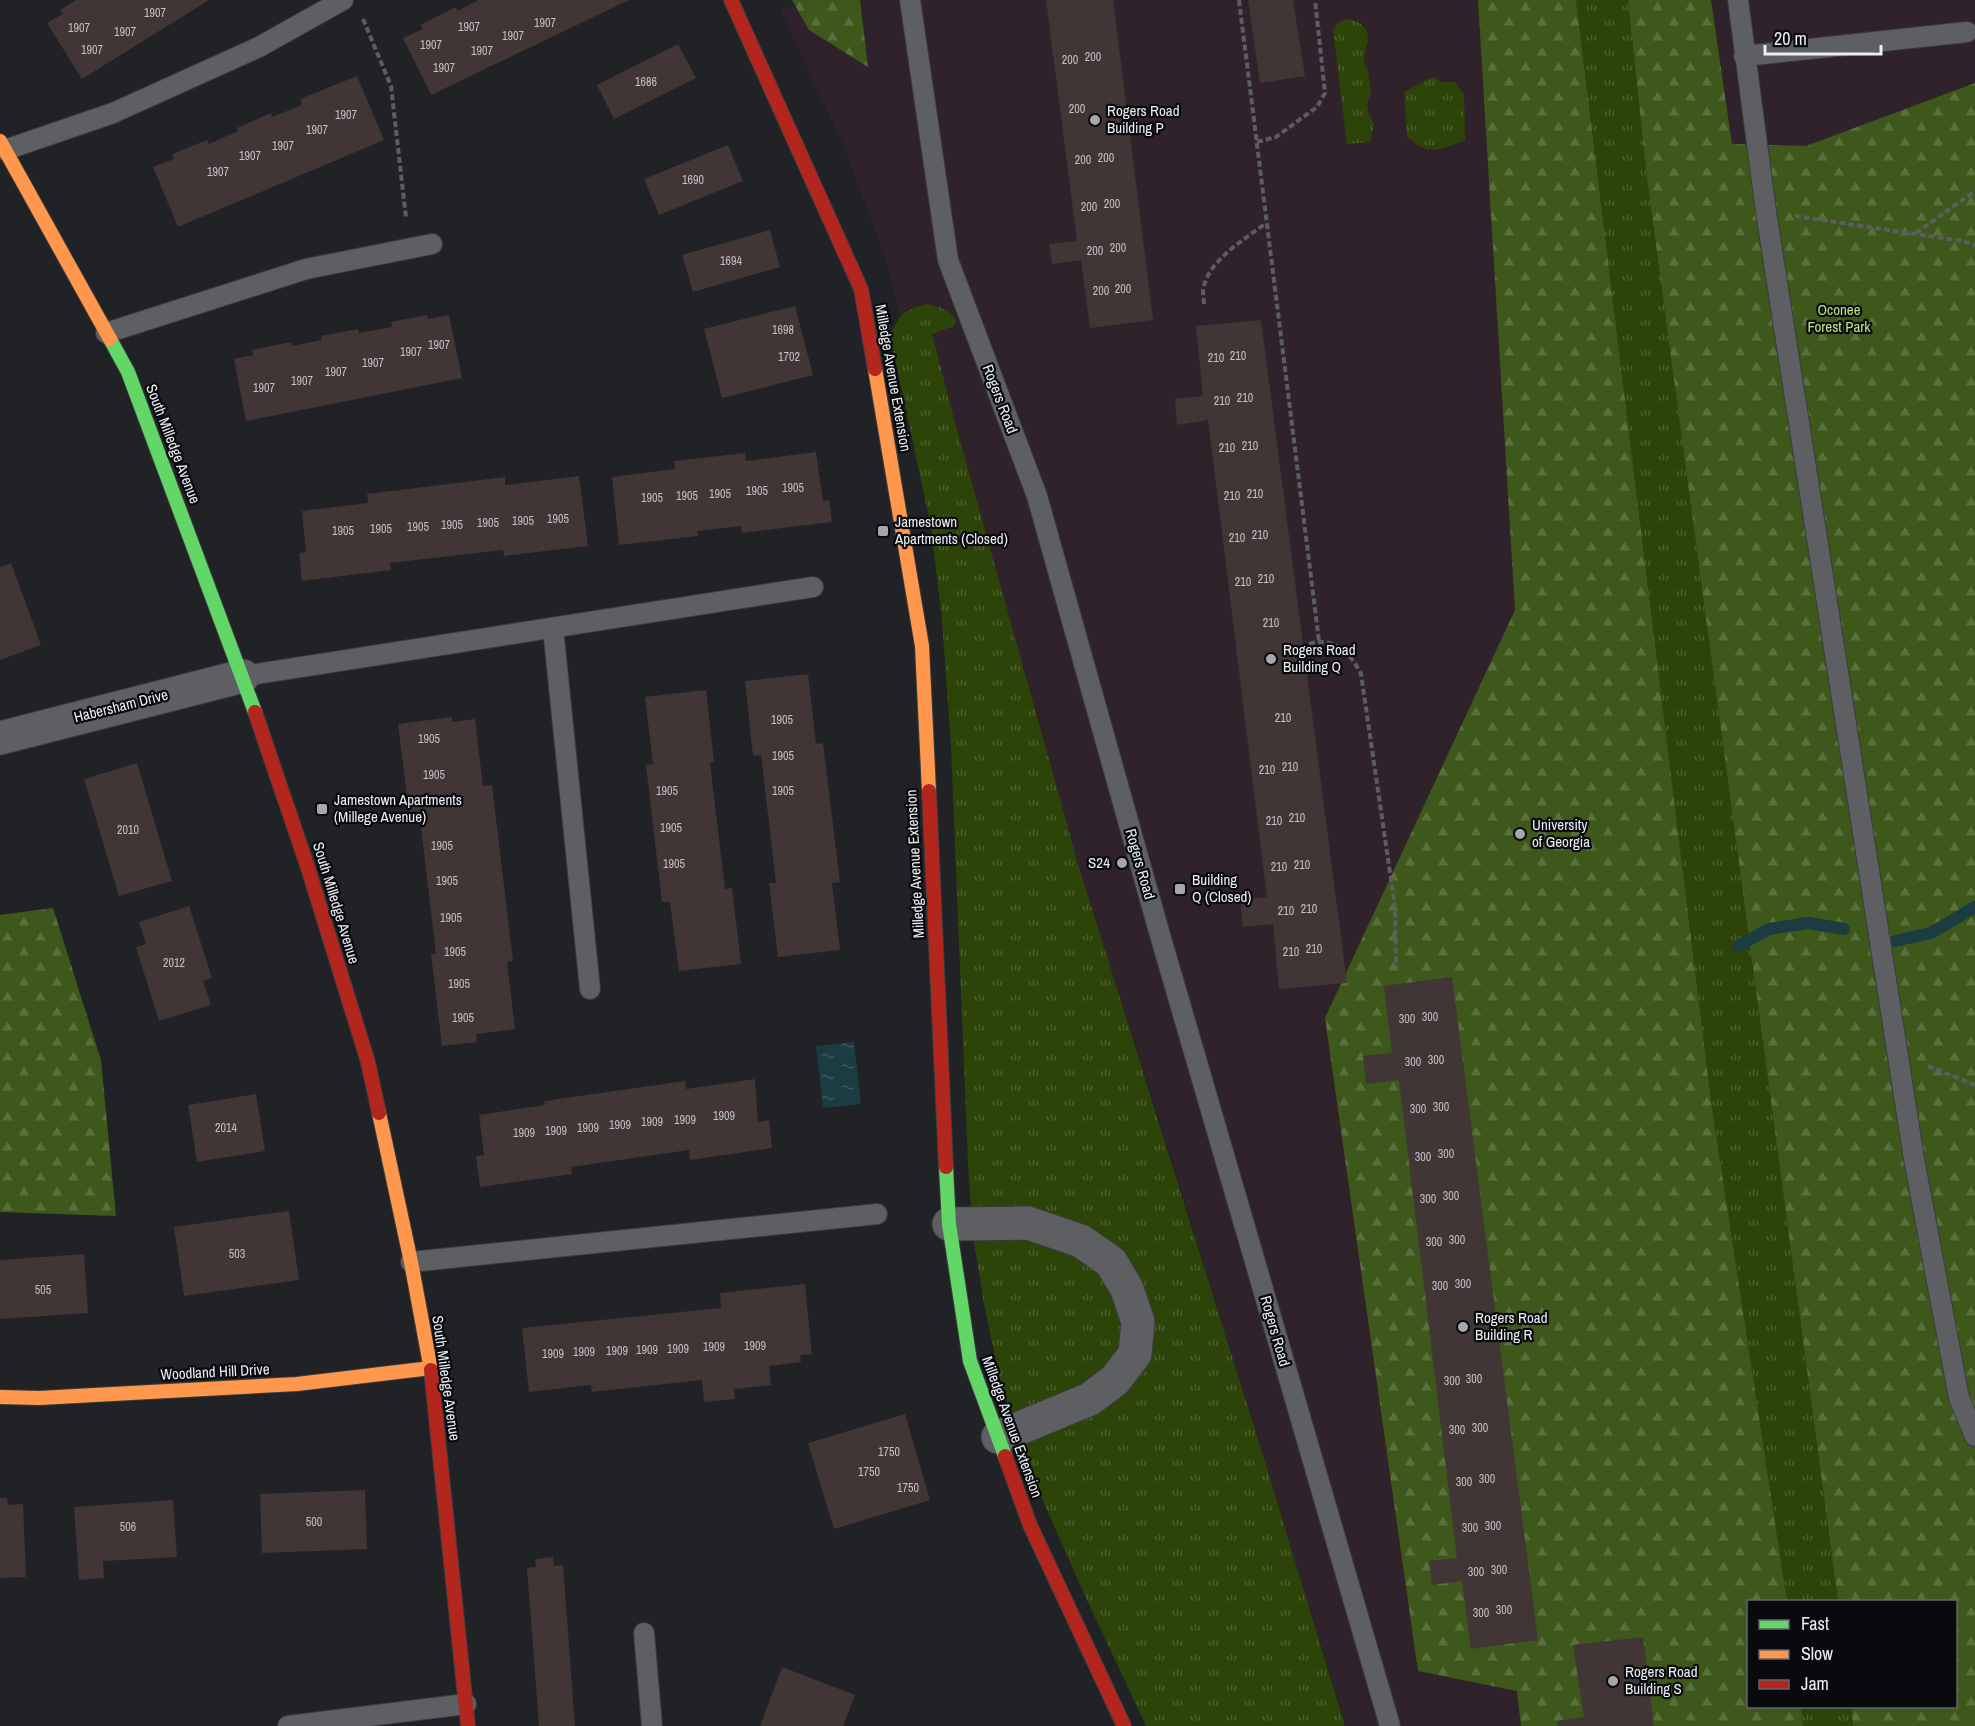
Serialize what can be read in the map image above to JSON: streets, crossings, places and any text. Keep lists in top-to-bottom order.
{
  "streets": {
    "street": [
      "Milledge Avenue Extension",
      "South Milledge Avenue",
      "Habersham Drive",
      "Woodland Hill Drive"
    ],
    "lane": ["Rogers Road"]
  },
  "crossings": [
    ["South Milledge Avenue", "Habersham Drive"],
    ["South Milledge Avenue", "Woodland Hill Drive"]
  ],
  "parks": ["Oconee Forest Park"],
  "places": {
    "other": [
      "Rogers Road Building P",
      "Rogers Road Building Q",
      "University of Georgia",
      "S24",
      "Rogers Road Building R",
      "Rogers Road Building S"
    ],
    "transit": ["Jamestown Apartments (Closed)", "Jamestown Apartments (Millege Avenue)", "Building Q (Closed)"]
  },
  "house_numbers": [
    "1907",
    "1907",
    "1907",
    "1907",
    "1907",
    "1907",
    "1907",
    "1907",
    "1907",
    "200",
    "200",
    "1907",
    "1686",
    "200",
    "1907",
    "1907",
    "1907",
    "1907",
    "200",
    "200",
    "1907",
    "1690",
    "200",
    "200",
    "200",
    "200",
    "1694",
    "200",
    "200",
    "1698",
    "1907",
    "1907",
    "210",
    "1702",
    "210",
    "1907",
    "1907",
    "1907",
    "1907",
    "210",
    "210",
    "210",
    "210",
    "1905",
    "1905",
    "1905",
    "210",
    "1905",
    "210",
    "1905",
    "1905",
    "1905",
    "1905",
    "1905",
    "1905",
    "1905",
    "1905",
    "210",
    "210",
    "210",
    "210",
    "210",
    "210",
    "1905",
    "1905",
    "1905",
    "210",
    "210",
    "1905",
    "1905",
    "1905",
    "210",
    "210",
    "1905",
    "2010",
    "1905",
    "1905",
    "210",
    "210",
    "1905",
    "210",
    "210",
    "1905",
    "210",
    "1905",
    "210",
    "2012",
    "1905",
    "300",
    "1905",
    "300",
    "300",
    "300",
    "300",
    "300",
    "1909",
    "1909",
    "1909",
    "1909",
    "2014",
    "1909",
    "1909",
    "1909",
    "300",
    "300",
    "300",
    "300",
    "300",
    "300",
    "503",
    "300",
    "300",
    "505",
    "1909",
    "1909",
    "1909",
    "1909",
    "1909",
    "1909",
    "1909",
    "300",
    "300",
    "300",
    "300",
    "1750",
    "1750",
    "300",
    "300",
    "1750",
    "500",
    "300",
    "506",
    "300",
    "300",
    "300",
    "300",
    "300"
  ],
  "legend": ["Fast", "Slow", "Jam"],
  "scale_bar": "20 m"
}
